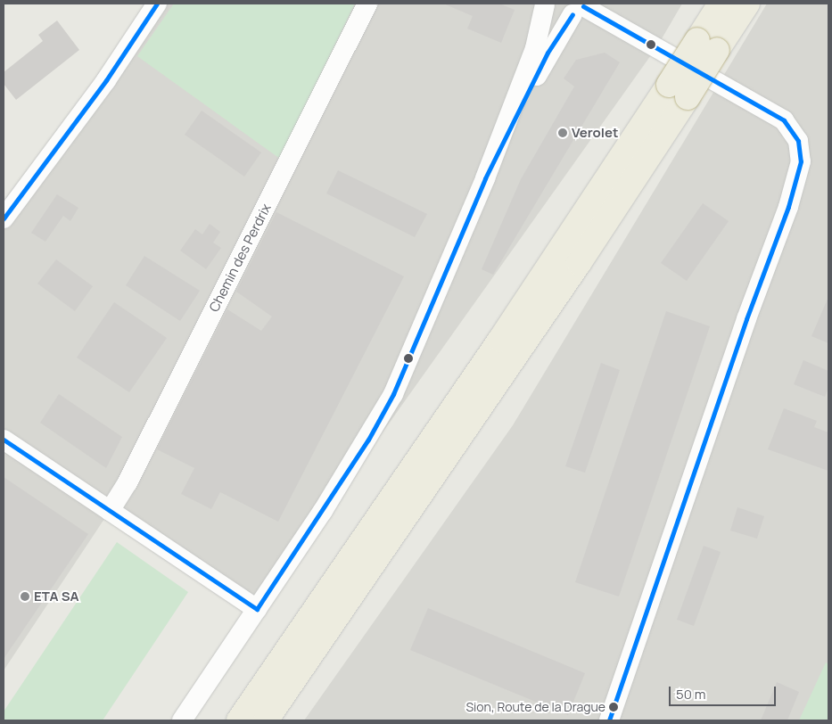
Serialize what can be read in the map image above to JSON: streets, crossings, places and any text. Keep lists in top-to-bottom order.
{
  "streets": {
    "street": ["Chemin des Perdrix"]
  },
  "places": ["Verolet", "ETA SA", "Sion, Route de la Drague"],
  "scale_bar": "50 m"
}
